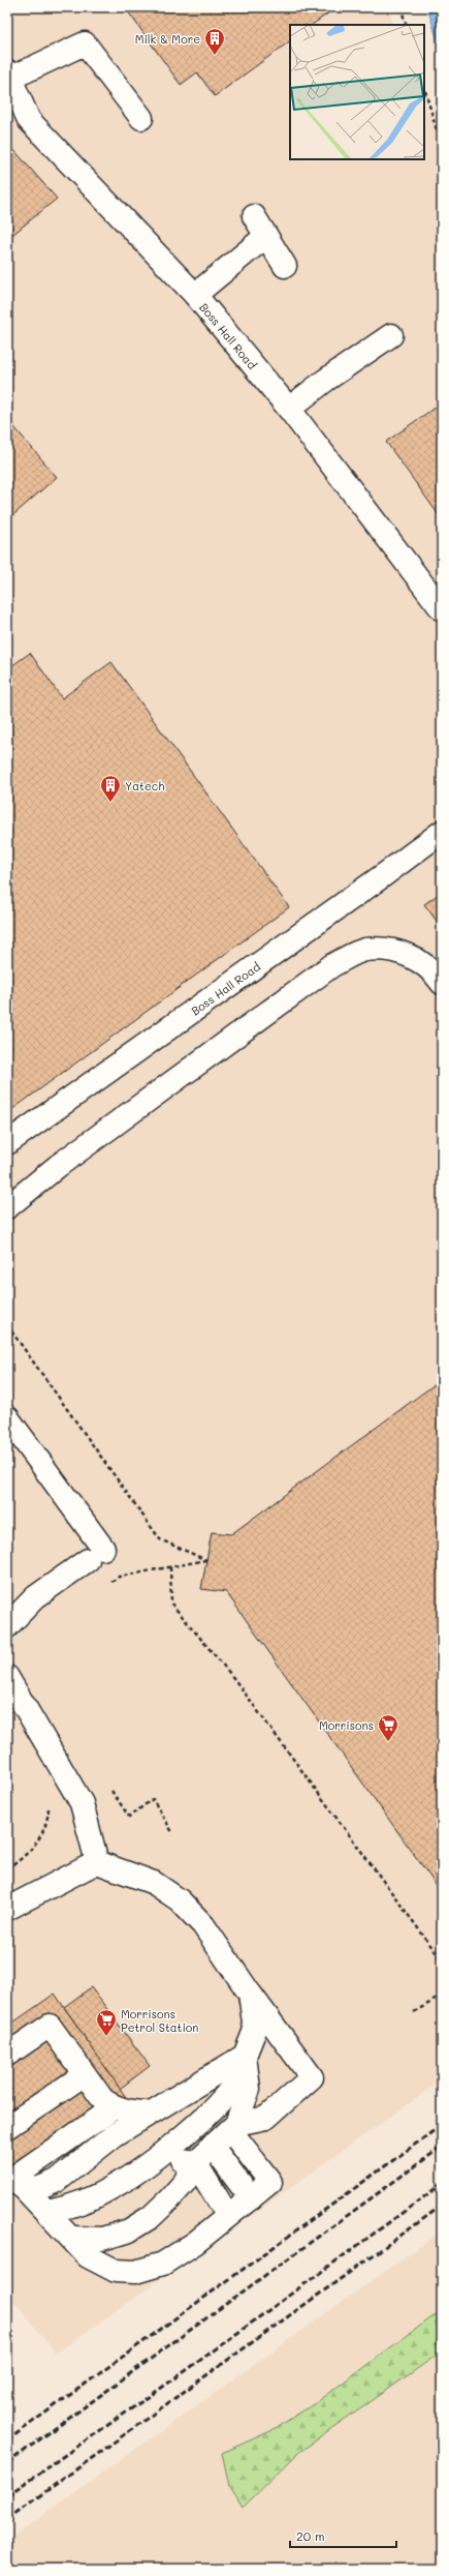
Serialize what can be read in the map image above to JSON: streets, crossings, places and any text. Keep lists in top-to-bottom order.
{
  "streets": {
    "street": ["Boss Hall Road"]
  },
  "places": {
    "building": ["Milk & More", "Yatech"],
    "supermarket": ["Morrisons", "Morrisons Petrol Station"]
  },
  "scale_bar": "20 m"
}
